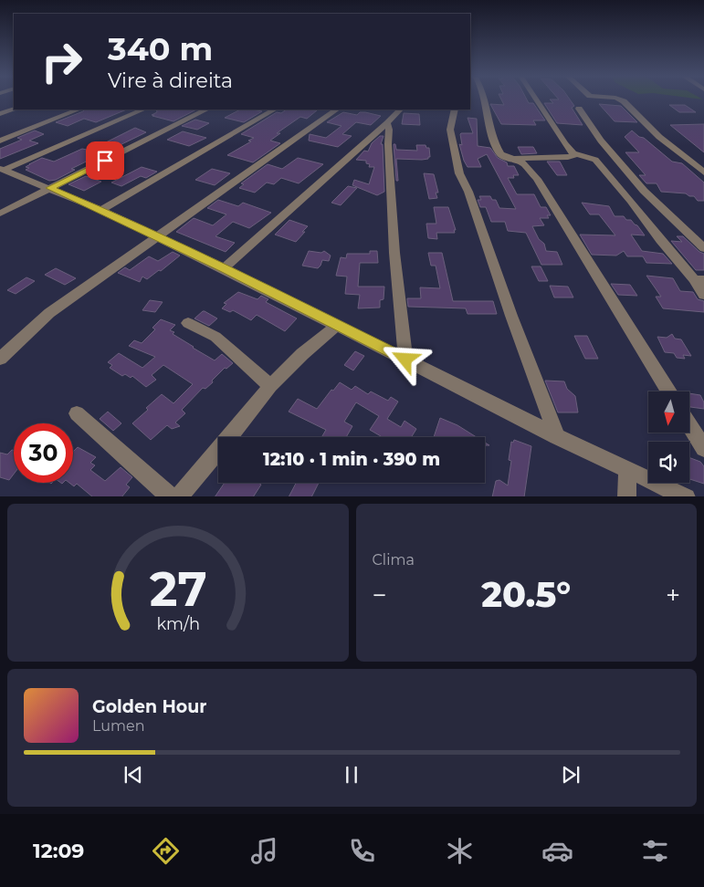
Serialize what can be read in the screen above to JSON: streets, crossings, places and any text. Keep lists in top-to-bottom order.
{
  "north": "bottom",
  "page": {
    "turn": ["340 m", "Vire à direita"],
    "limit": "30",
    "trip": "12:10 · 1 min · 390 m",
    "tile": "Clima",
    "heat": ["−", "20.5°", "+"],
    "song": ["Golden Hour", "Lumen"],
    "tabs": "12:09",
    "gauge": ["27", "km/h"]
  }
}
